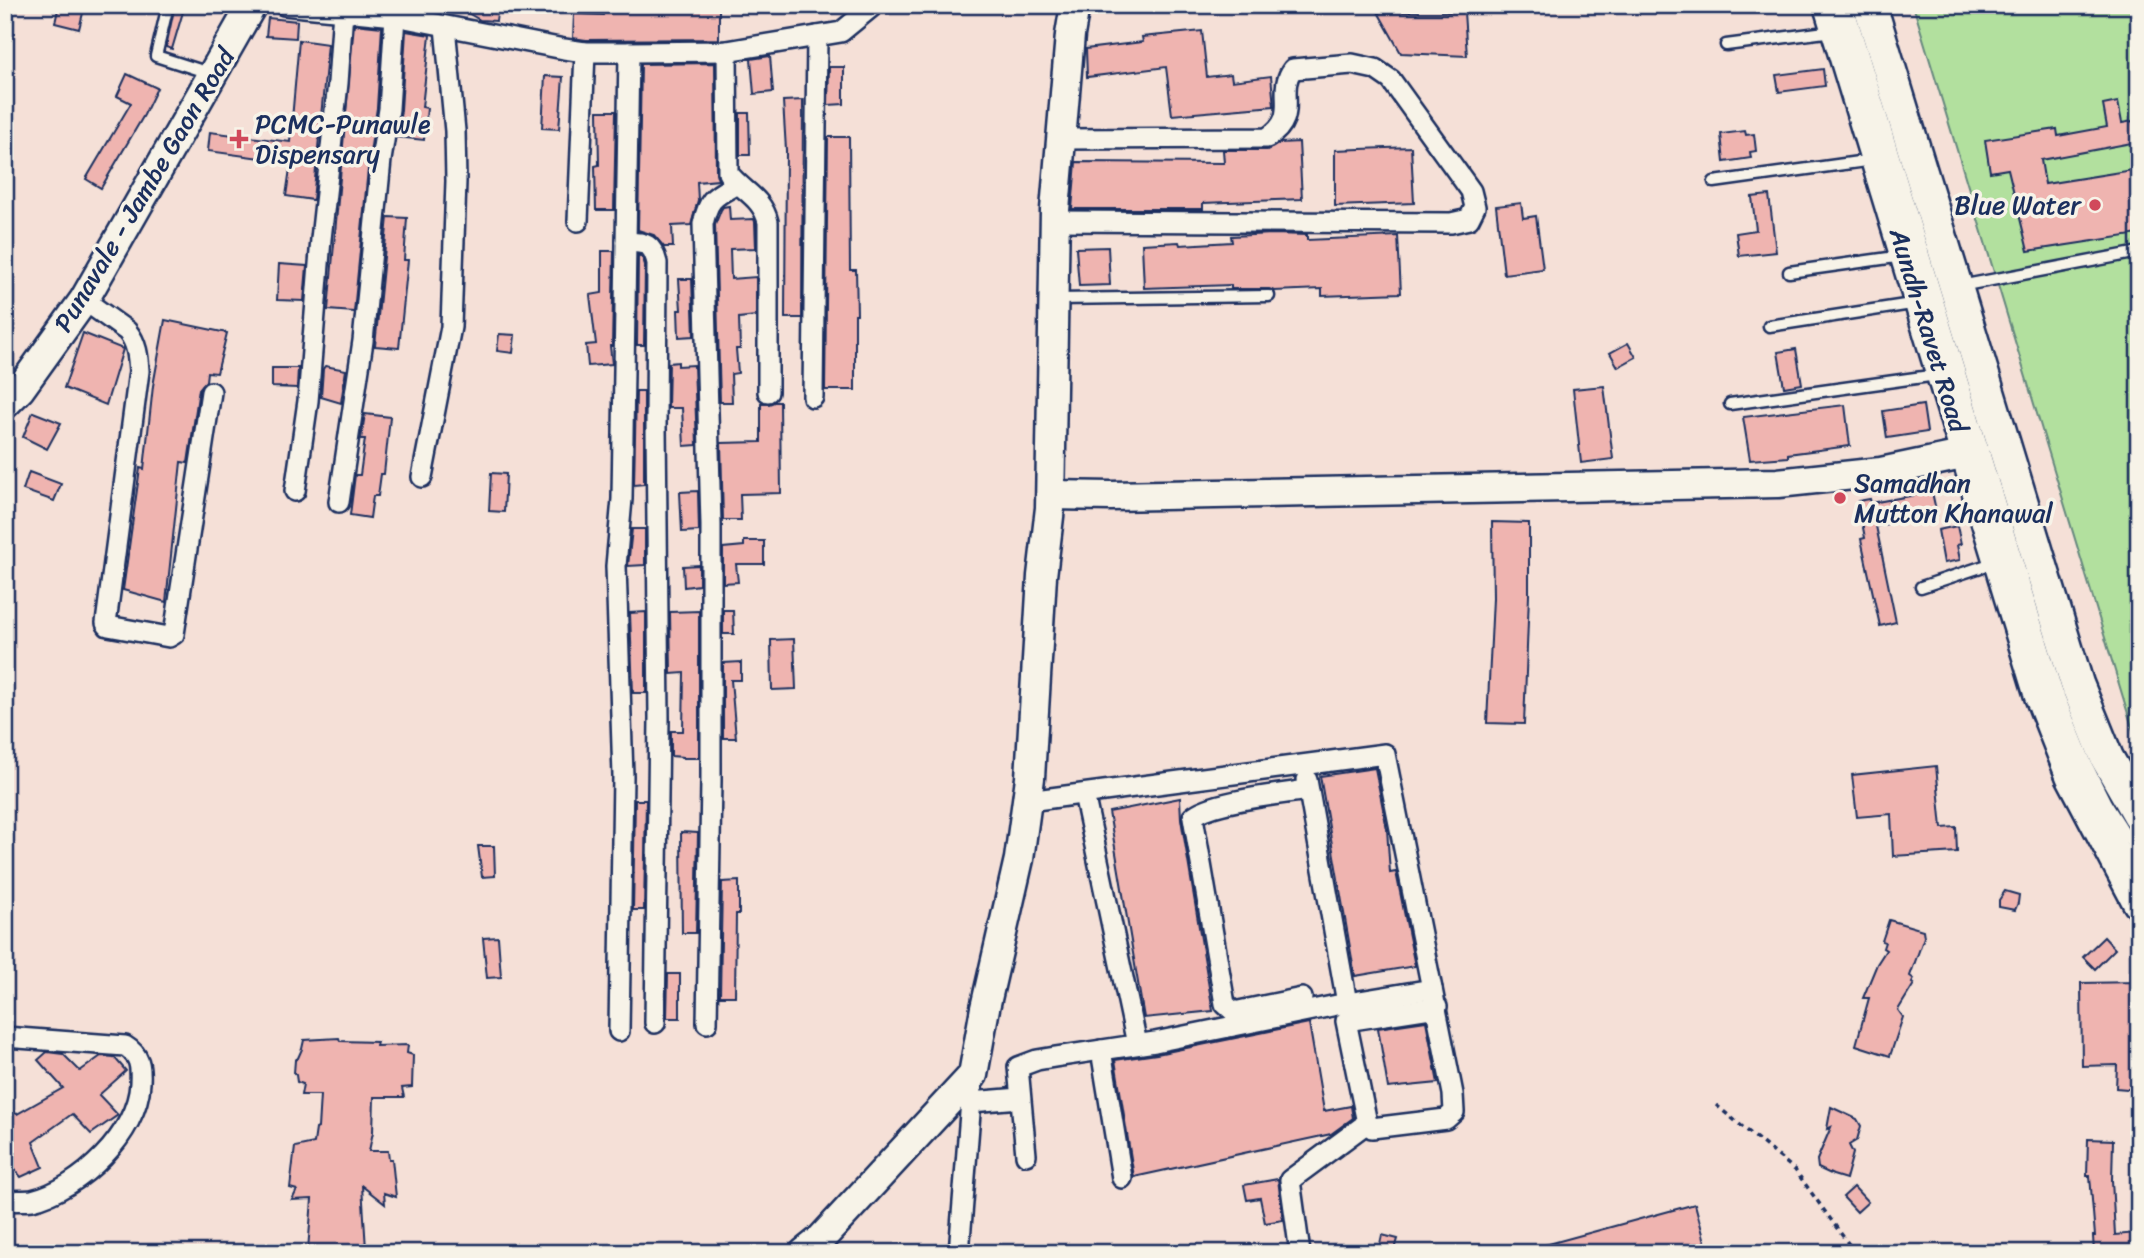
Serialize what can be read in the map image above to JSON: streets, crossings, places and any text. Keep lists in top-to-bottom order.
{
  "streets": {
    "main road": ["Aundh-Ravet Road"],
    "street": ["Punavale - Jambe Gaon Road"]
  },
  "places": {
    "health": ["PCMC-Punawle Dispensary"],
    "other": ["Blue Water", "Samadhan Mutton Khanawal"]
  }
}
